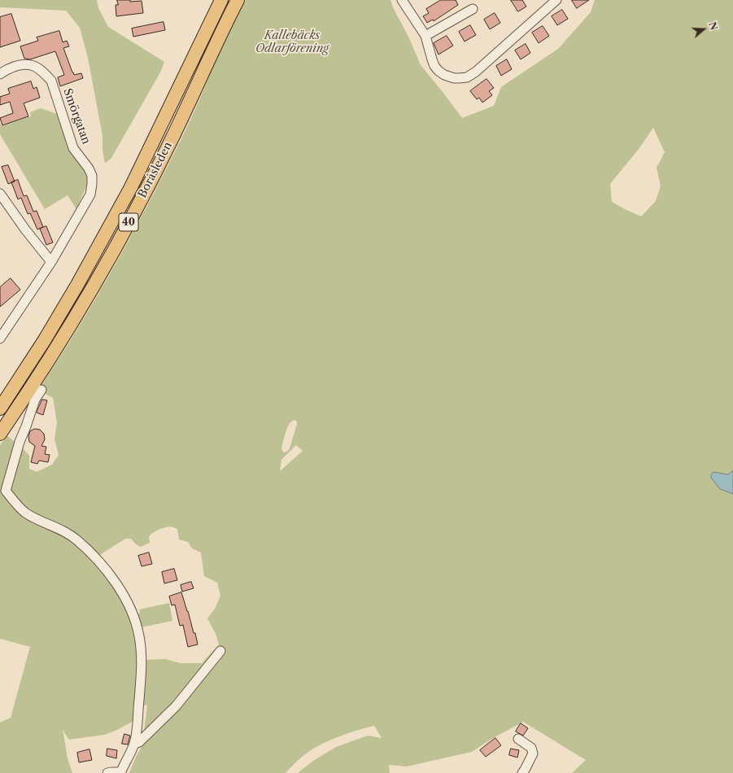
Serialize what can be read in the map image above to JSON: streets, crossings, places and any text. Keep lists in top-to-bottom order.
{
  "streets": {
    "highway": ["Boråsleden", "40"],
    "street": ["Smörgatan"]
  },
  "parks": ["Kallebäcks Odlarförening"],
  "north": "right"
}
